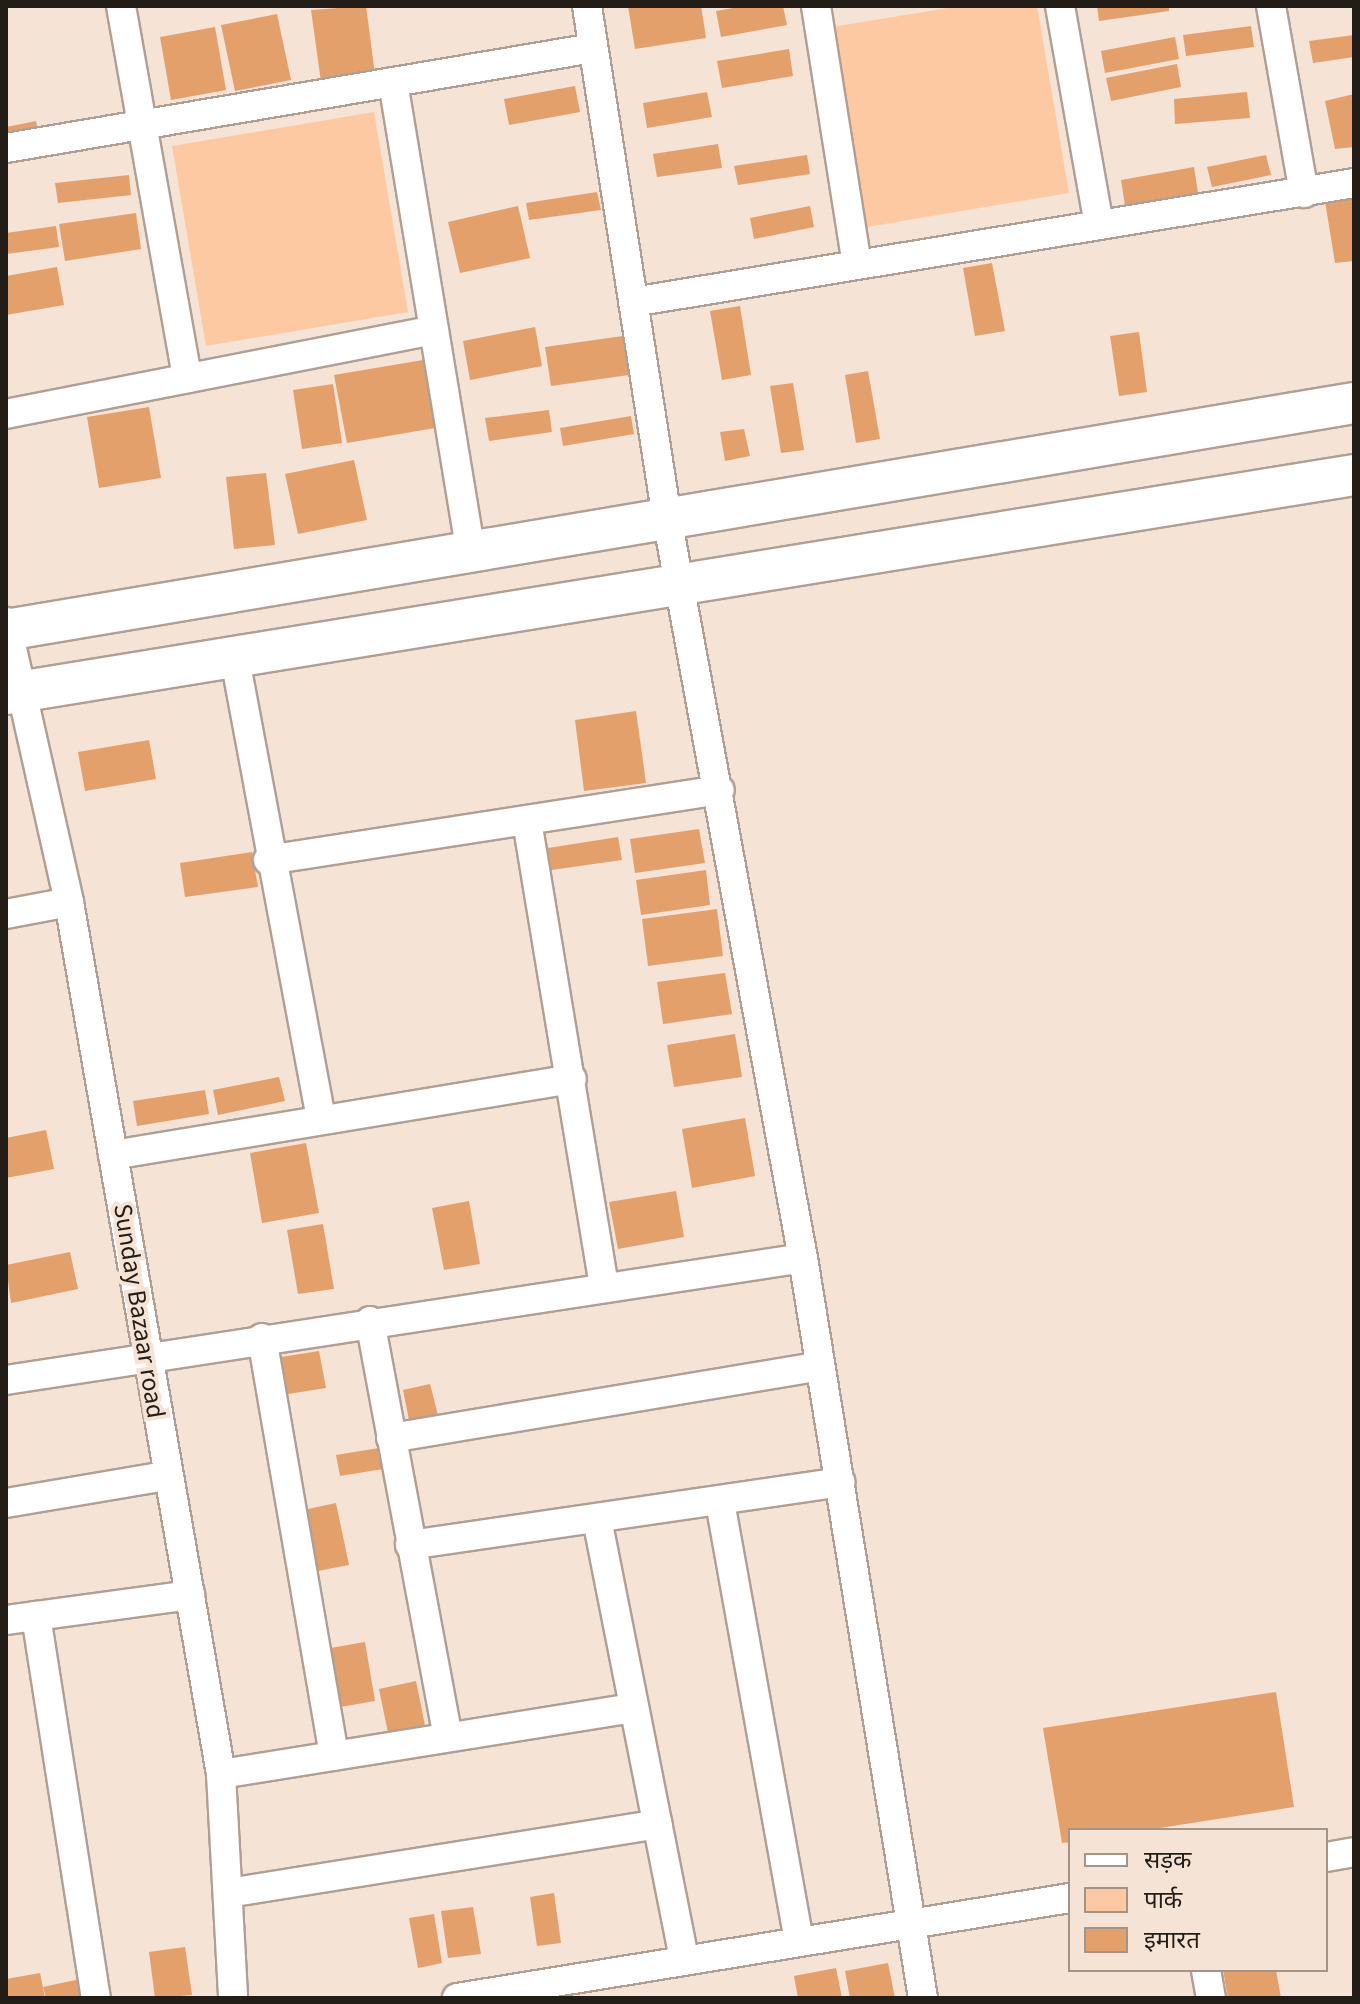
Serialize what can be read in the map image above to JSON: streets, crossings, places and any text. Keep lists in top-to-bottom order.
{
  "streets": {
    "street": ["Sunday Bazaar road"]
  },
  "legend": ["सड़क", "पार्क", "इमारत"]
}
